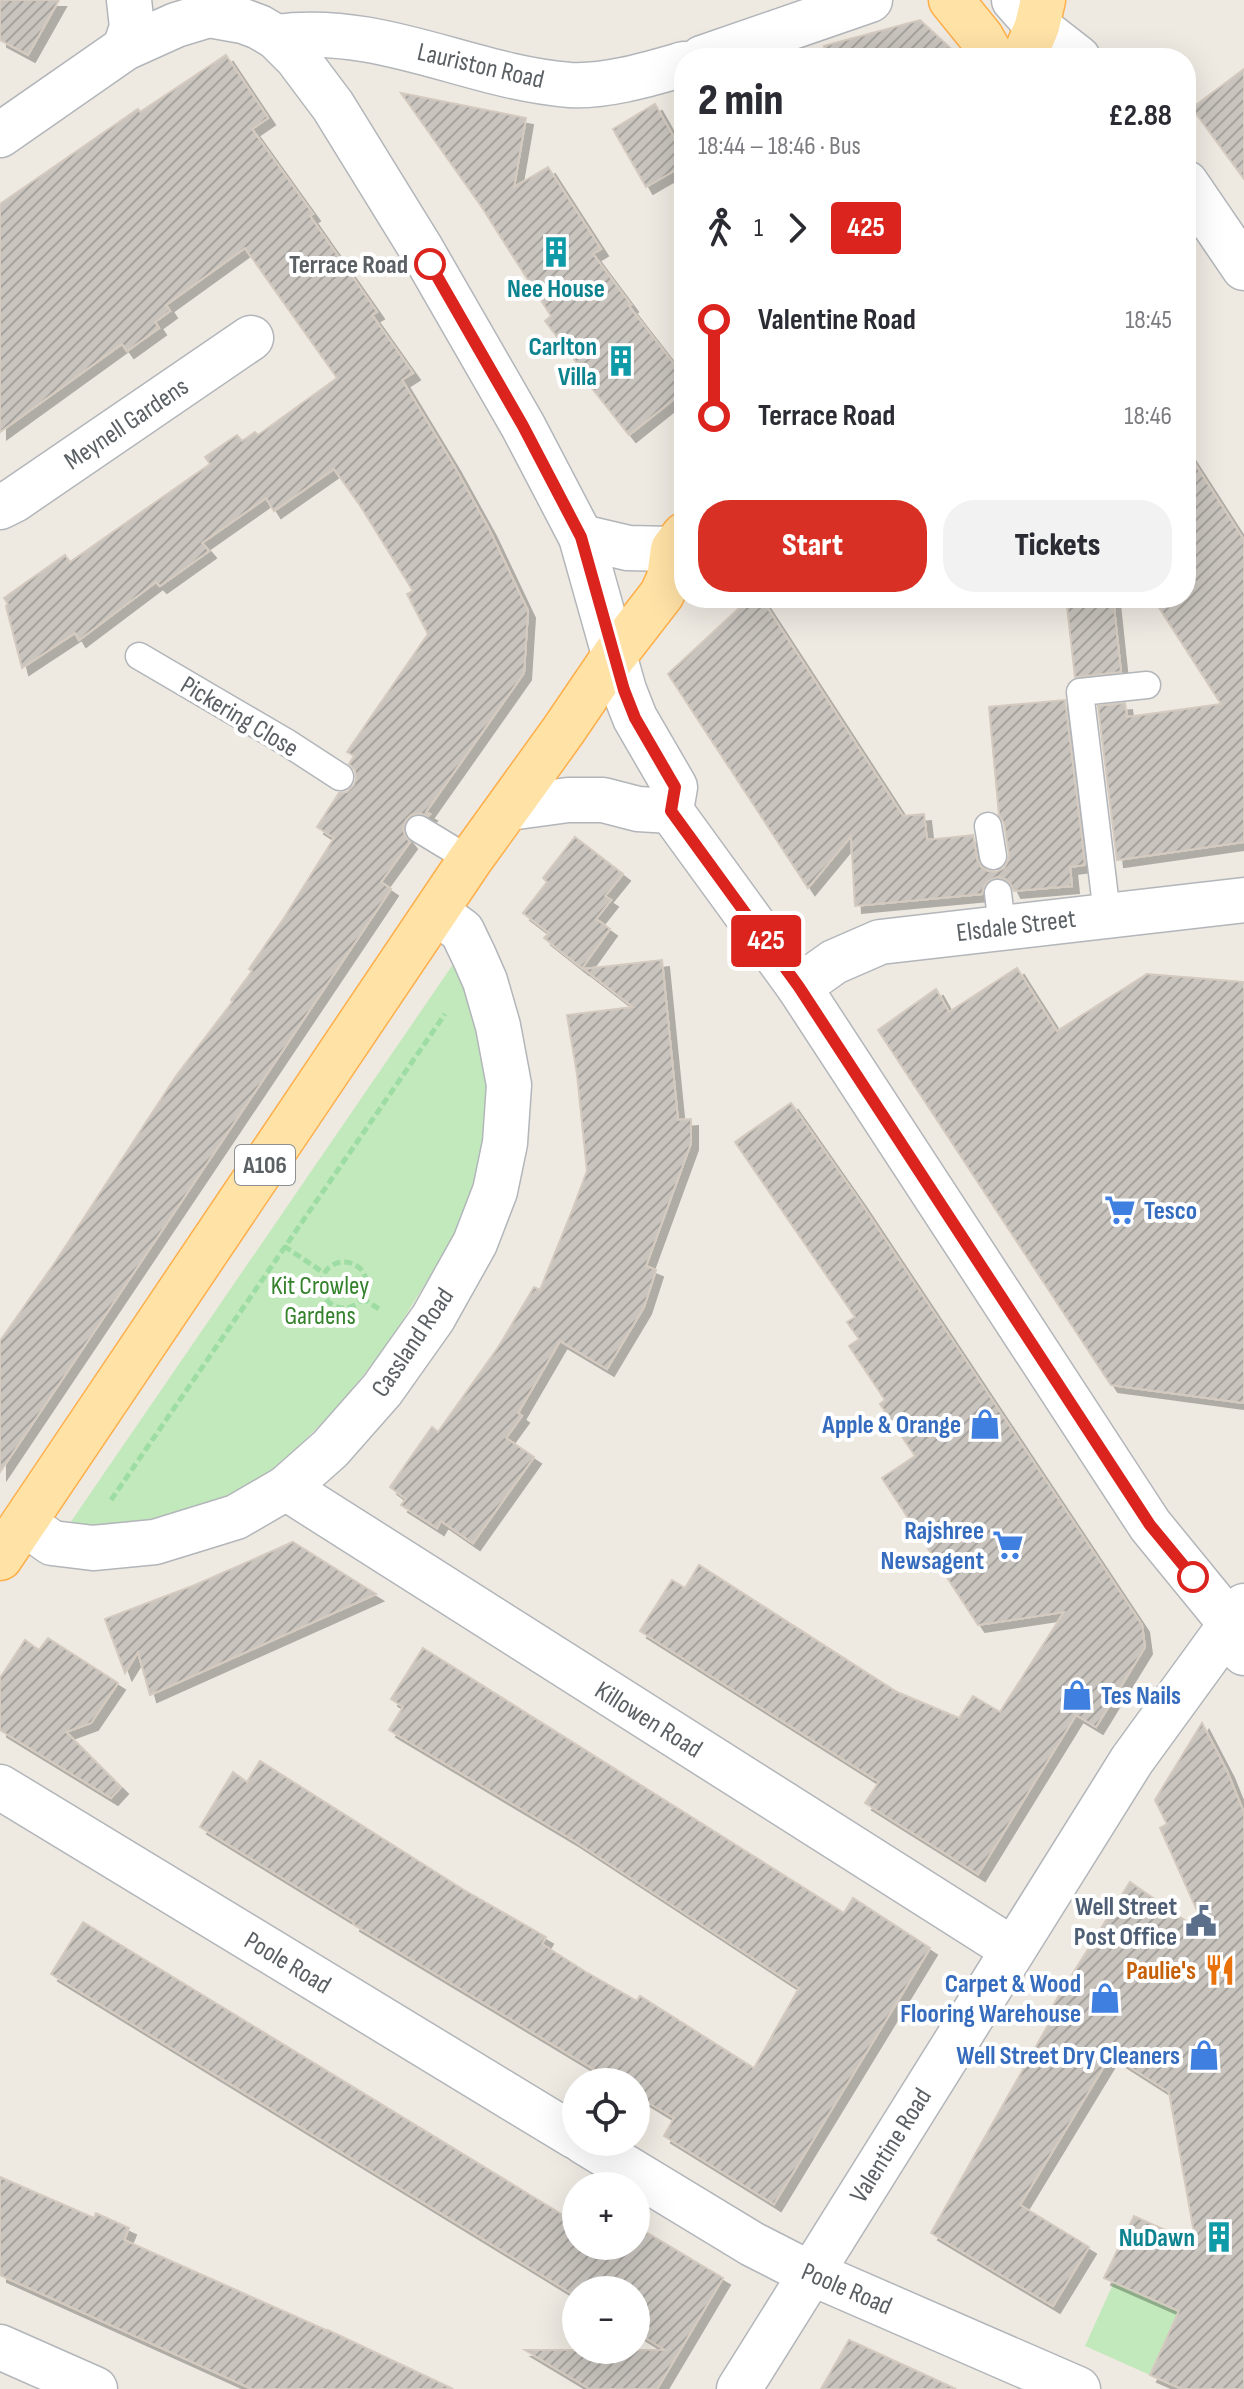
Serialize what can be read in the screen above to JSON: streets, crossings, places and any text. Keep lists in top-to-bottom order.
{
  "streets": {
    "main road": ["A106", "Cassland Road"],
    "street": [
      "Lauriston Road",
      "Meynell Gardens",
      "Elsdale Street",
      "Killowen Road",
      "Poole Road",
      "Valentine Road"
    ],
    "lane": ["Pickering Close"]
  },
  "crossings": [
    ["Cassland Road", "Killowen Road"],
    ["Killowen Road", "Valentine Road"],
    ["Poole Road", "Valentine Road"]
  ],
  "parks": ["Kit Crowley Gardens"],
  "places": {
    "building": ["Nee House", "Carlton Villa", "NuDawn"],
    "other": ["Terrace Road"],
    "supermarket": ["Tesco", "Rajshree Newsagent"],
    "shop": [
      "Apple & Orange",
      "Tes Nails",
      "Carpet & Wood Flooring Warehouse",
      "Well Street Dry Cleaners"
    ],
    "public building": ["Well Street Post Office"],
    "restaurant": ["Paulie's"]
  },
  "lines": ["bus line 425"],
  "page": {
    "on_map": "425",
    "heading": ["2 min", "18:44 – 18:46 · Bus", "£2.88"],
    "legs": ["1", "425"],
    "list": [
      {
        "name": "Valentine Road",
        "value": "18:45"
      },
      {
        "name": "Terrace Road",
        "value": "18:46"
      }
    ],
    "buttons": ["Start", "Tickets"],
    "map_buttons": ["+", "−"]
  }
}
